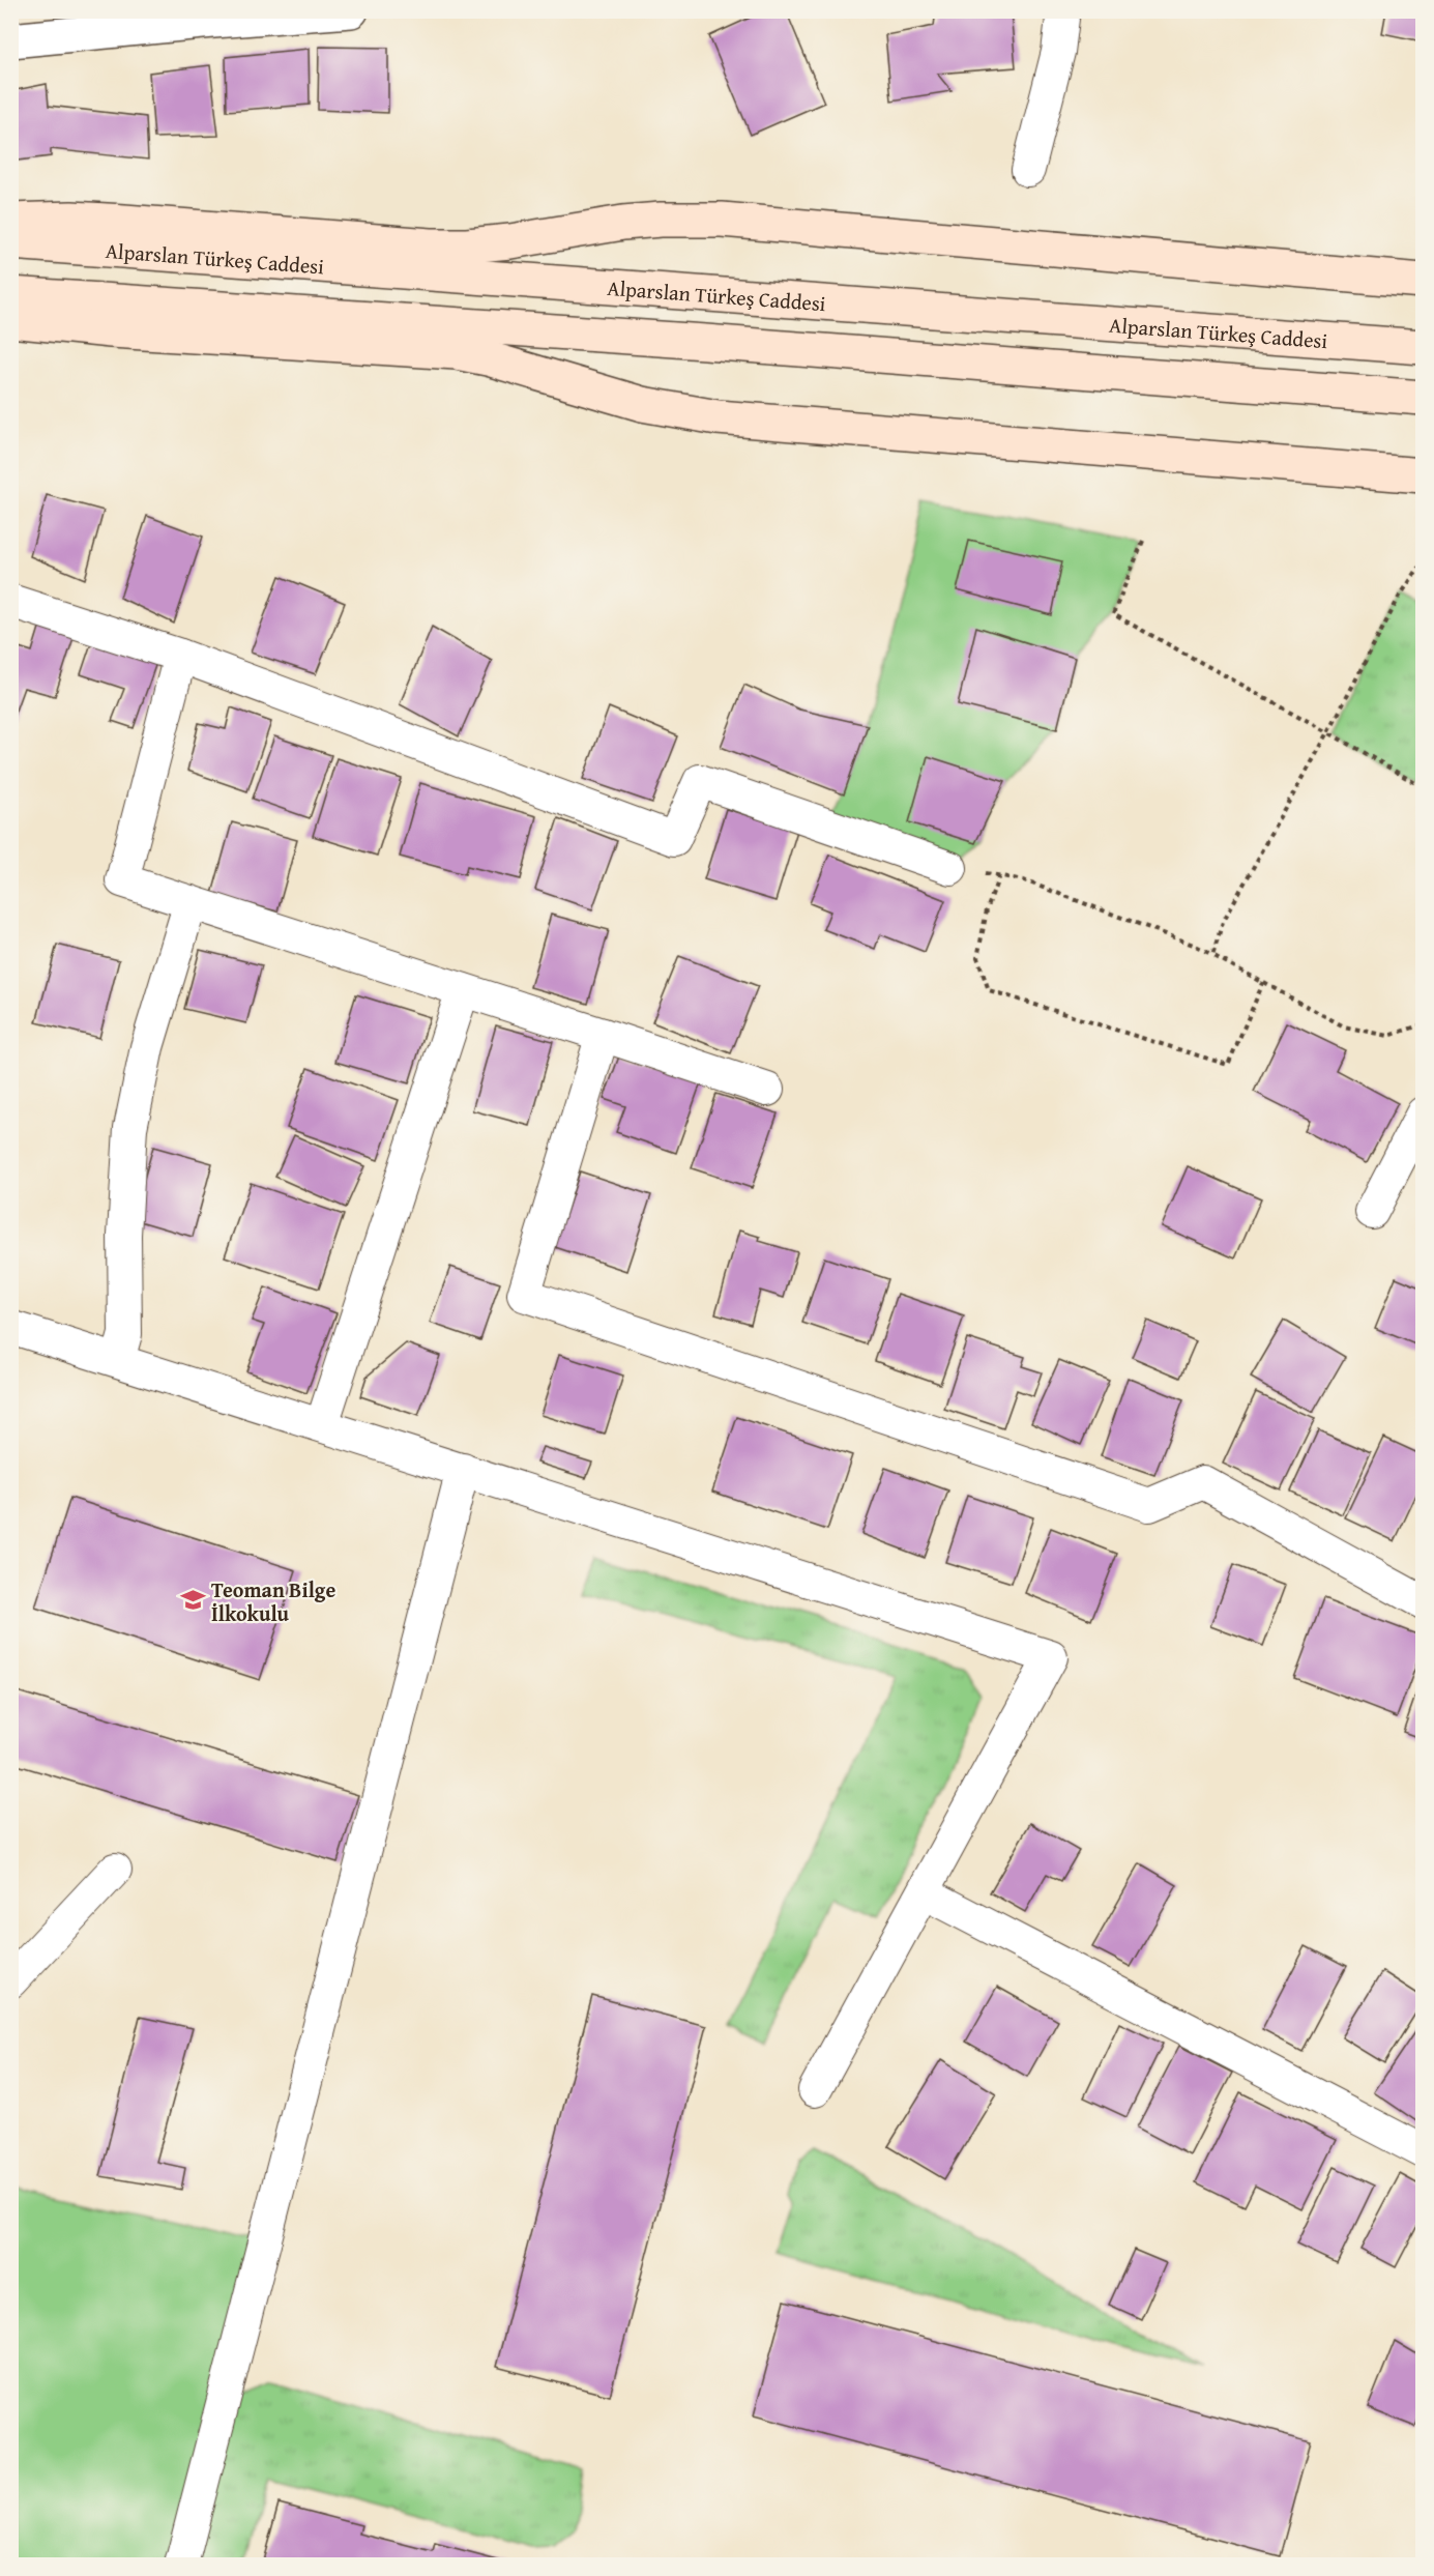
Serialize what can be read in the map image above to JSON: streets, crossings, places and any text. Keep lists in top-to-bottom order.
{
  "streets": {
    "main road": ["Alparslan Türkeş Caddesi"]
  },
  "places": {
    "school or university": ["Teoman Bilge İlkokulu"]
  }
}
